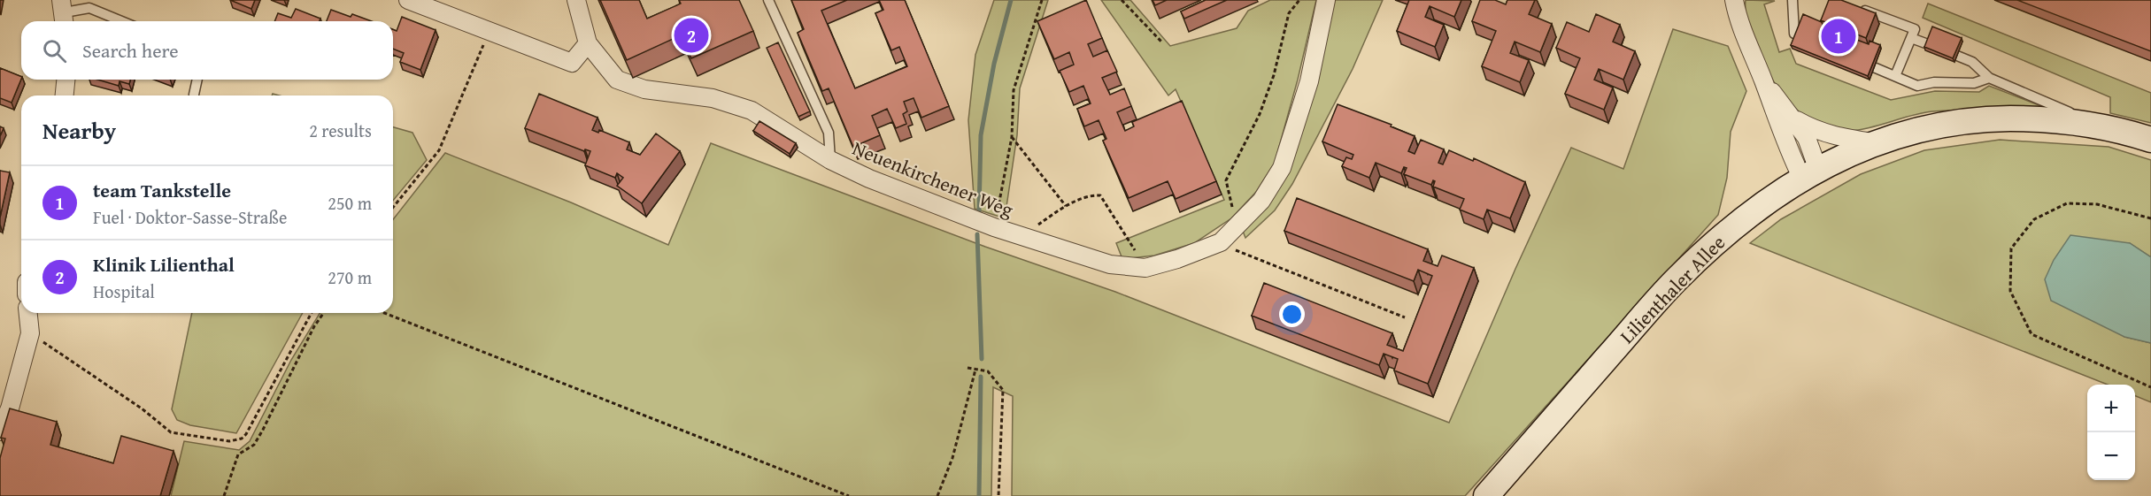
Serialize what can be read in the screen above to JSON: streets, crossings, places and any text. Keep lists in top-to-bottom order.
{
  "streets": {
    "main road": ["Lilienthaler Allee"],
    "street": ["Neuenkirchener Weg"]
  },
  "page": {
    "pins": ["2", "1"],
    "search": "Search here",
    "heading": ["Nearby", "2 results"],
    "list": [
      {
        "mark": "1",
        "name": "team Tankstelle",
        "note": "Fuel · Doktor-Sasse-Straße",
        "value": "250 m"
      },
      {
        "mark": "2",
        "name": "Klinik Lilienthal",
        "note": "Hospital",
        "value": "270 m"
      }
    ],
    "map_buttons": ["+", "−"]
  }
}
